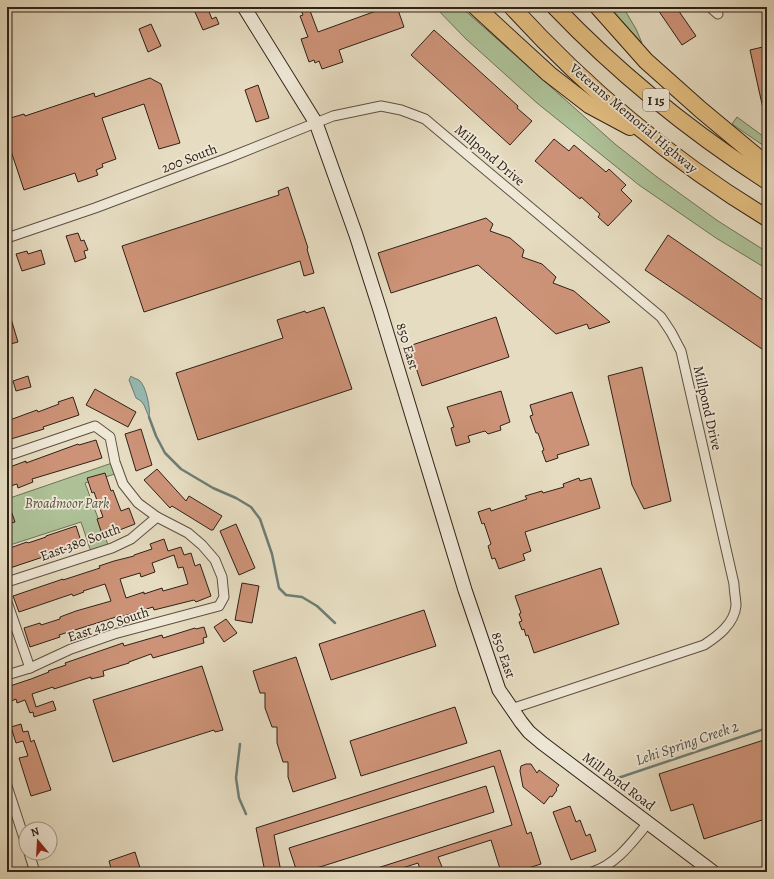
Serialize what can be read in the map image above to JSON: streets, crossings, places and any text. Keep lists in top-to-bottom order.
{
  "streets": {
    "highway": ["I 15", "Veterans Memorial Highway"],
    "main road": ["850 East", "Mill Pond Road"],
    "street": [
      "Millpond Drive",
      "200 South",
      "East 380 South",
      "East 420 South"
    ]
  },
  "crossings": [
    ["Millpond Drive", "200 South"],
    ["Millpond Drive", "850 East"],
    ["Millpond Drive", "Mill Pond Road"],
    ["200 South", "850 East"],
    ["850 East", "Mill Pond Road"],
    ["East 380 South", "East 420 South"]
  ],
  "water": ["Lehi Spring Creek 2"],
  "parks": ["Broadmoor Park"],
  "north": "top"
}
